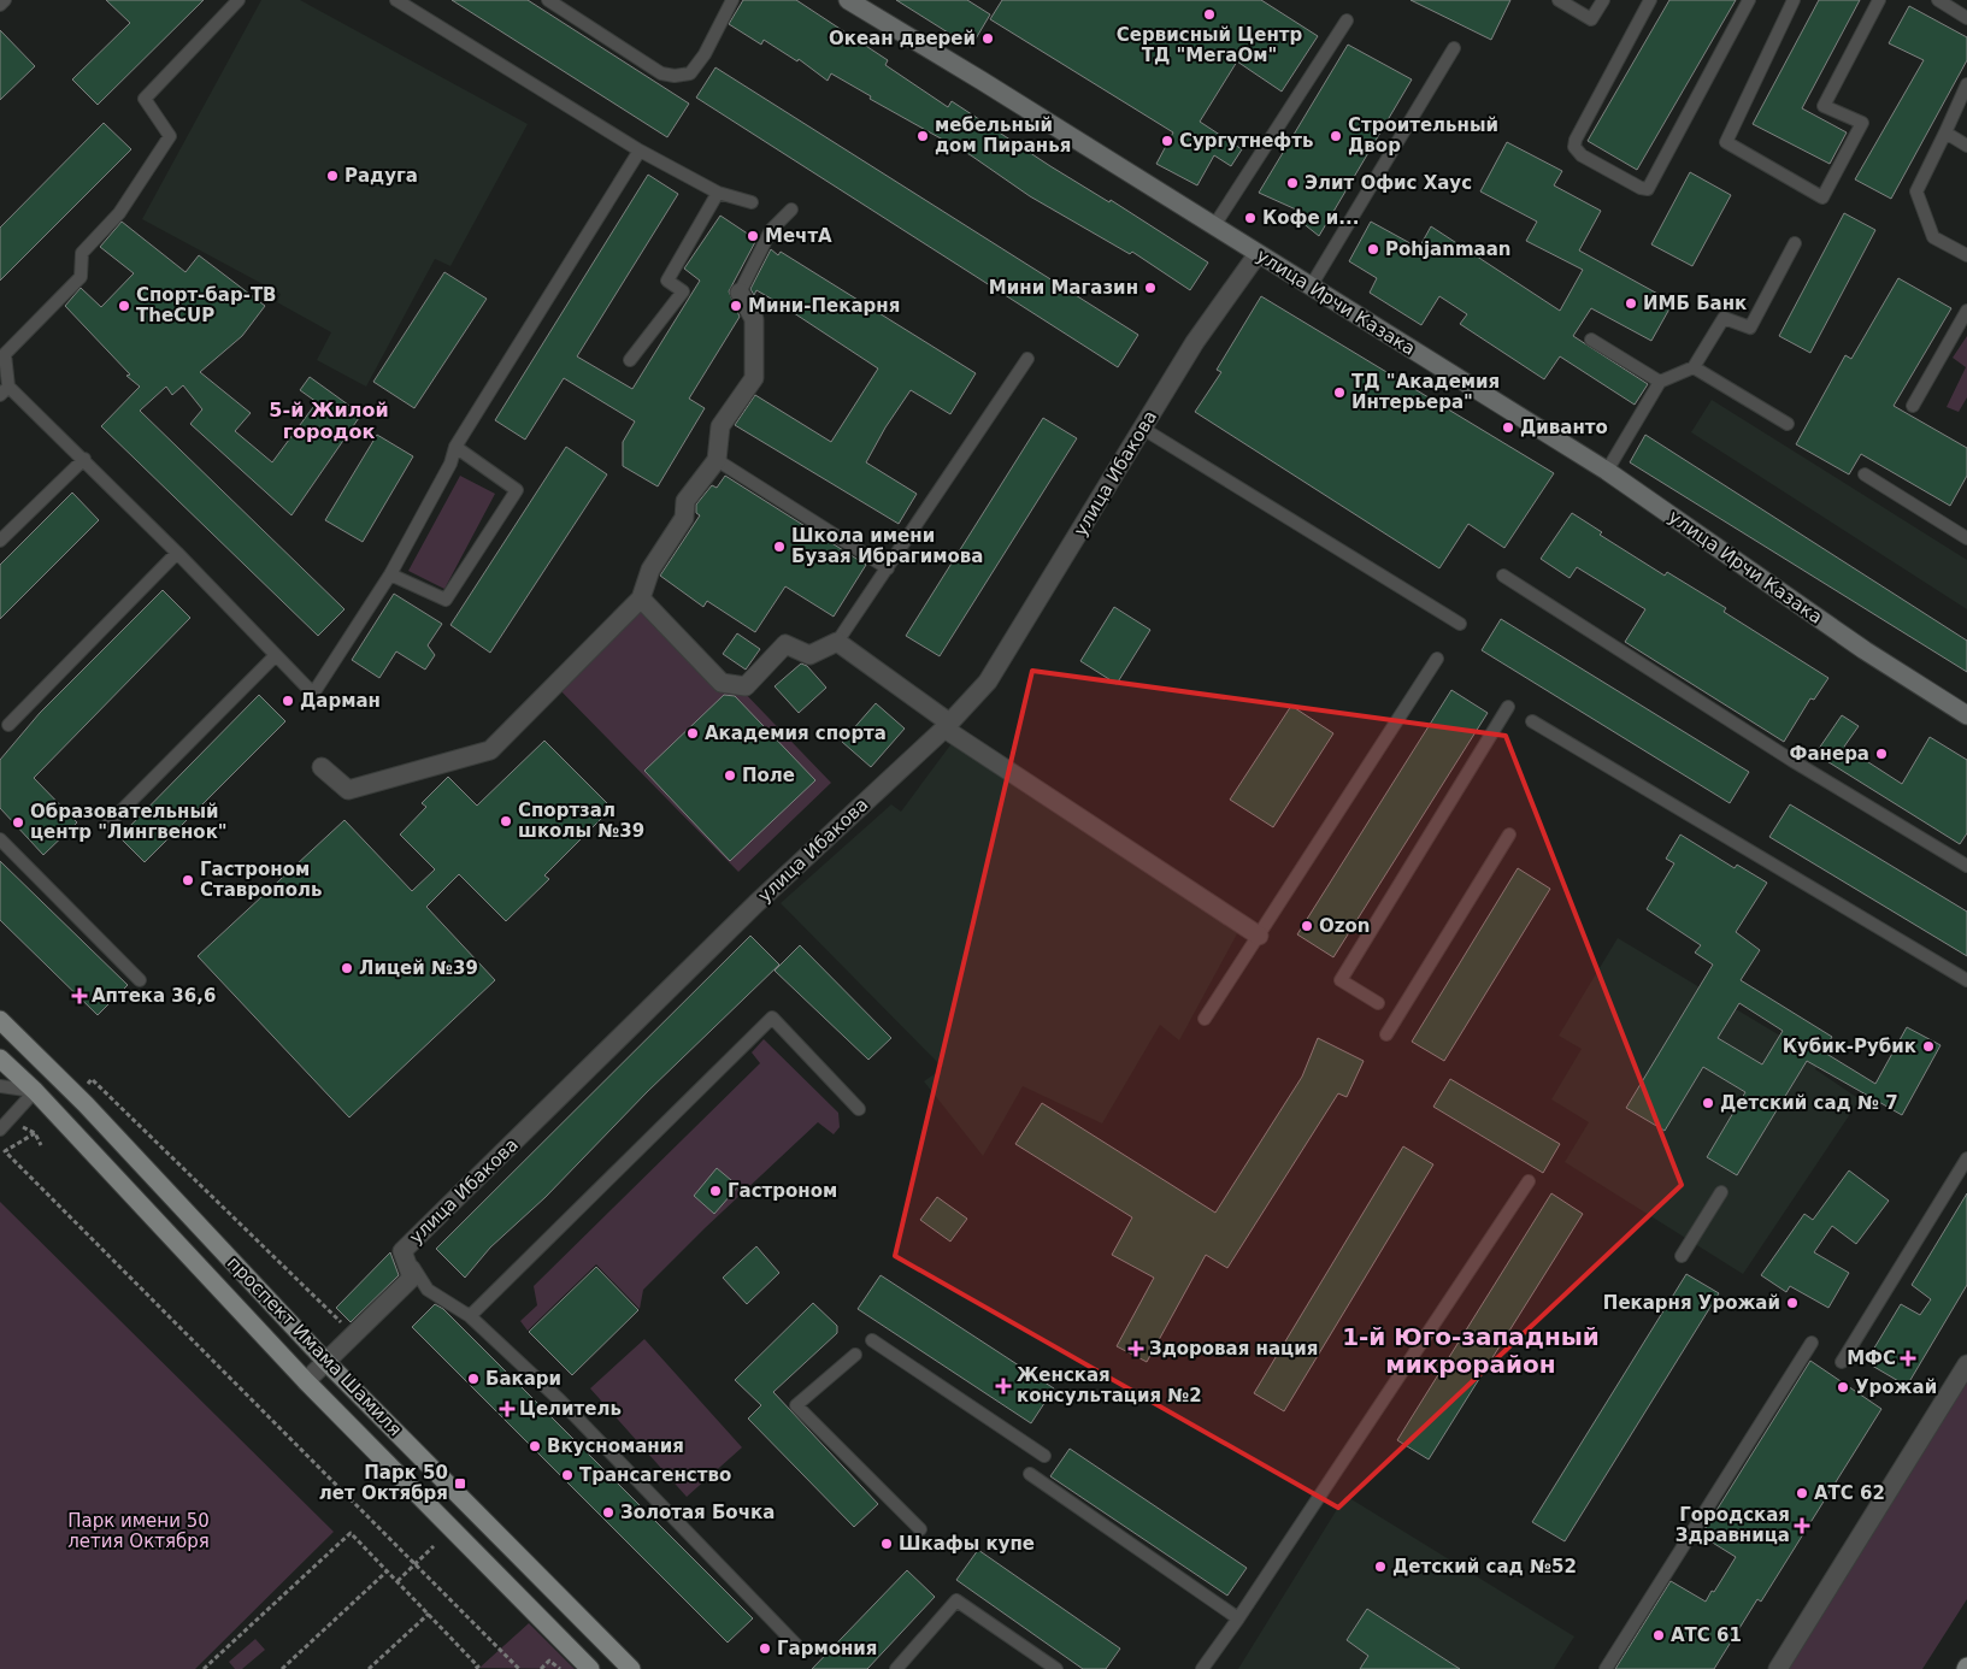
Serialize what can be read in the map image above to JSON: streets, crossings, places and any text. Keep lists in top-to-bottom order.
{
  "streets": {
    "main road": ["улица Ирчи Казака", "проспект Имама Шамиля"],
    "street": ["улица Ибакова"]
  },
  "crossings": [
    ["улица Ирчи Казака", "улица Ибакова"],
    ["улица Ибакова", "проспект Имама Шамиля"]
  ],
  "districts": ["5-й Жилой городок", "1-й Юго-западный микрорайон"],
  "parks": ["Парк имени 50 летия Октября"],
  "places": {
    "other": [
      "Сервисный Центр ТД \"МегаОм\"",
      "Океан дверей",
      "мебельный дом Пиранья",
      "Строительный Двор",
      "Сургутнефть",
      "Радуга",
      "Элит Офис Хаус",
      "Кофе и...",
      "МечтА",
      "Pohjanmaan",
      "Мини Магазин",
      "ИМБ Банк",
      "Спорт-бар-ТВ TheCUP",
      "Мини-Пекарня",
      "ТД \"Академия Интерьера\"",
      "Диванто",
      "Школа имени Бузая Ибрагимова",
      "Дарман",
      "Академия спорта",
      "Фанера",
      "Поле",
      "Спортзал школы №39",
      "Образовательный центр \"Лингвенок\"",
      "Гастроном Ставрополь",
      "Ozon",
      "Лицей №39",
      "Кубик-Рубик",
      "Детский сад № 7",
      "Гастроном",
      "Пекарня Урожай",
      "Бакари",
      "Урожай",
      "Вкусномания",
      "Трансагенство",
      "АТС 62",
      "Золотая Бочка",
      "Шкафы купе",
      "Детский сад №52",
      "АТС 61",
      "Гармония"
    ],
    "health": [
      "Аптека 36,6",
      "Здоровая нация",
      "МФС",
      "Женская консультация №2",
      "Целитель",
      "Городская Здравница"
    ],
    "transit": ["Парк 50 лет Октября"]
  }
}
